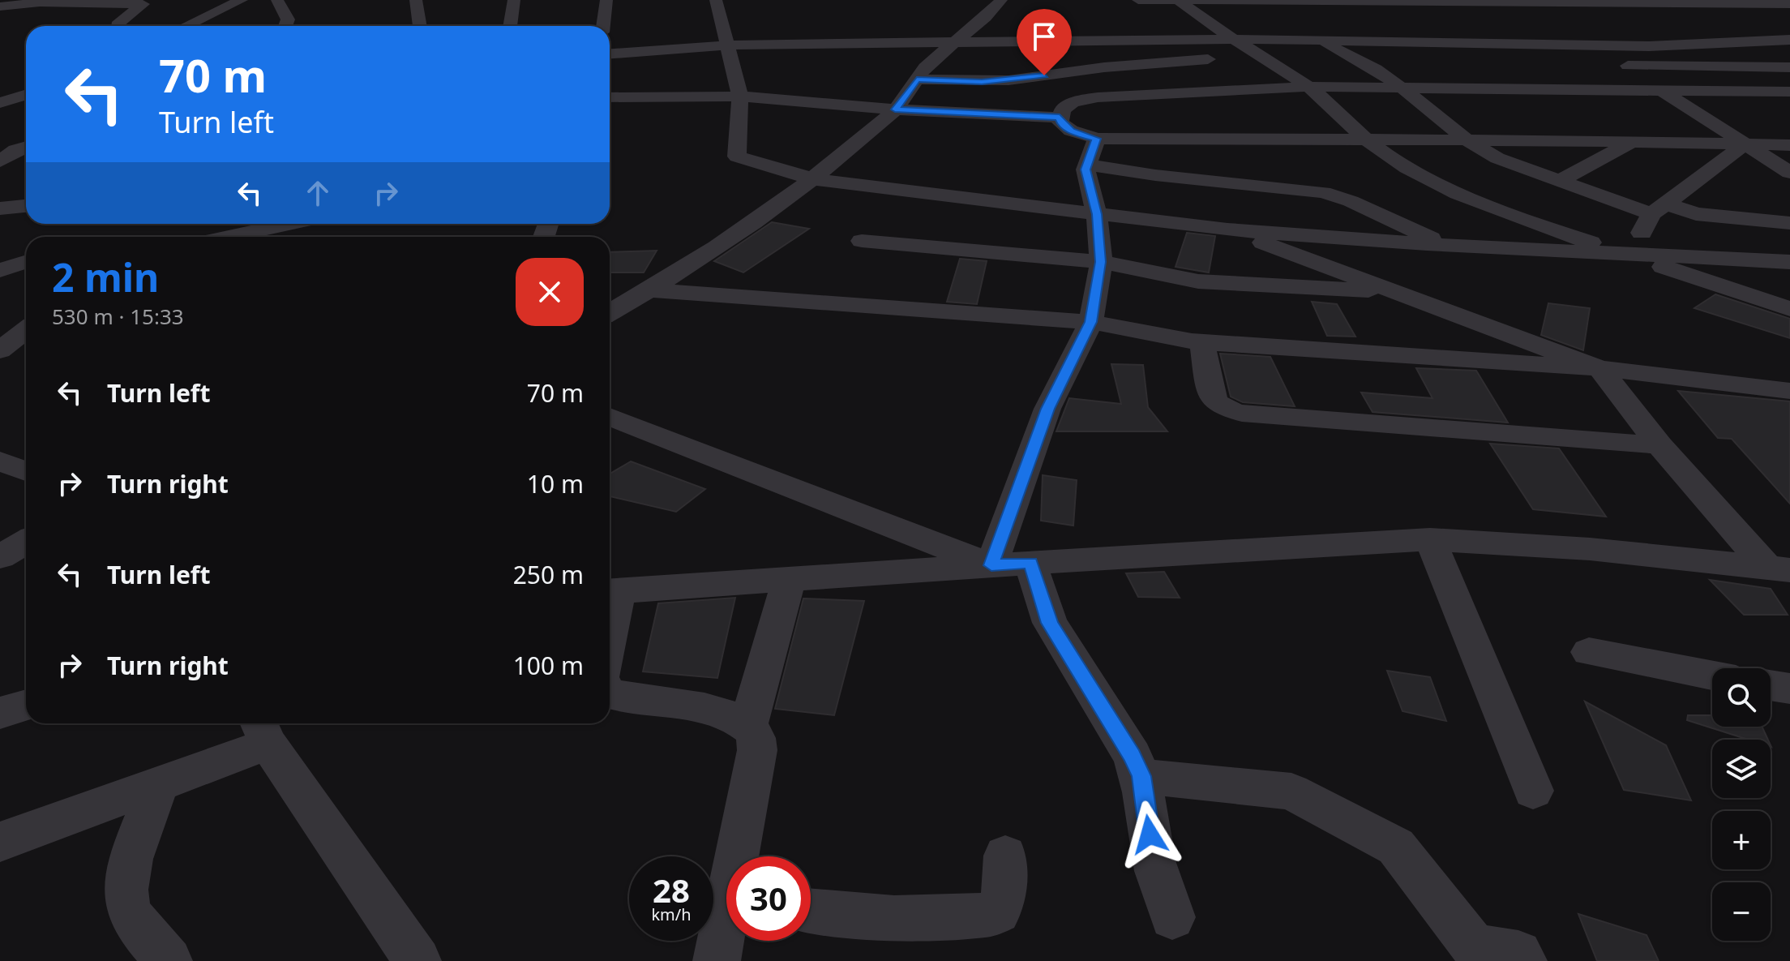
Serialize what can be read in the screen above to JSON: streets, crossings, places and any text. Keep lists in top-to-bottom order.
{
  "page": {
    "turn": ["70 m", "Turn left"],
    "heading": ["2 min", "530 m · 15:33"],
    "list": [
      {
        "name": "Turn left",
        "value": "70 m"
      },
      {
        "name": "Turn right",
        "value": "10 m"
      },
      {
        "name": "Turn left",
        "value": "250 m"
      },
      {
        "name": "Turn right",
        "value": "100 m"
      }
    ],
    "map_buttons": ["+", "−"],
    "speed": "28 km/h",
    "limit": "30"
  }
}
